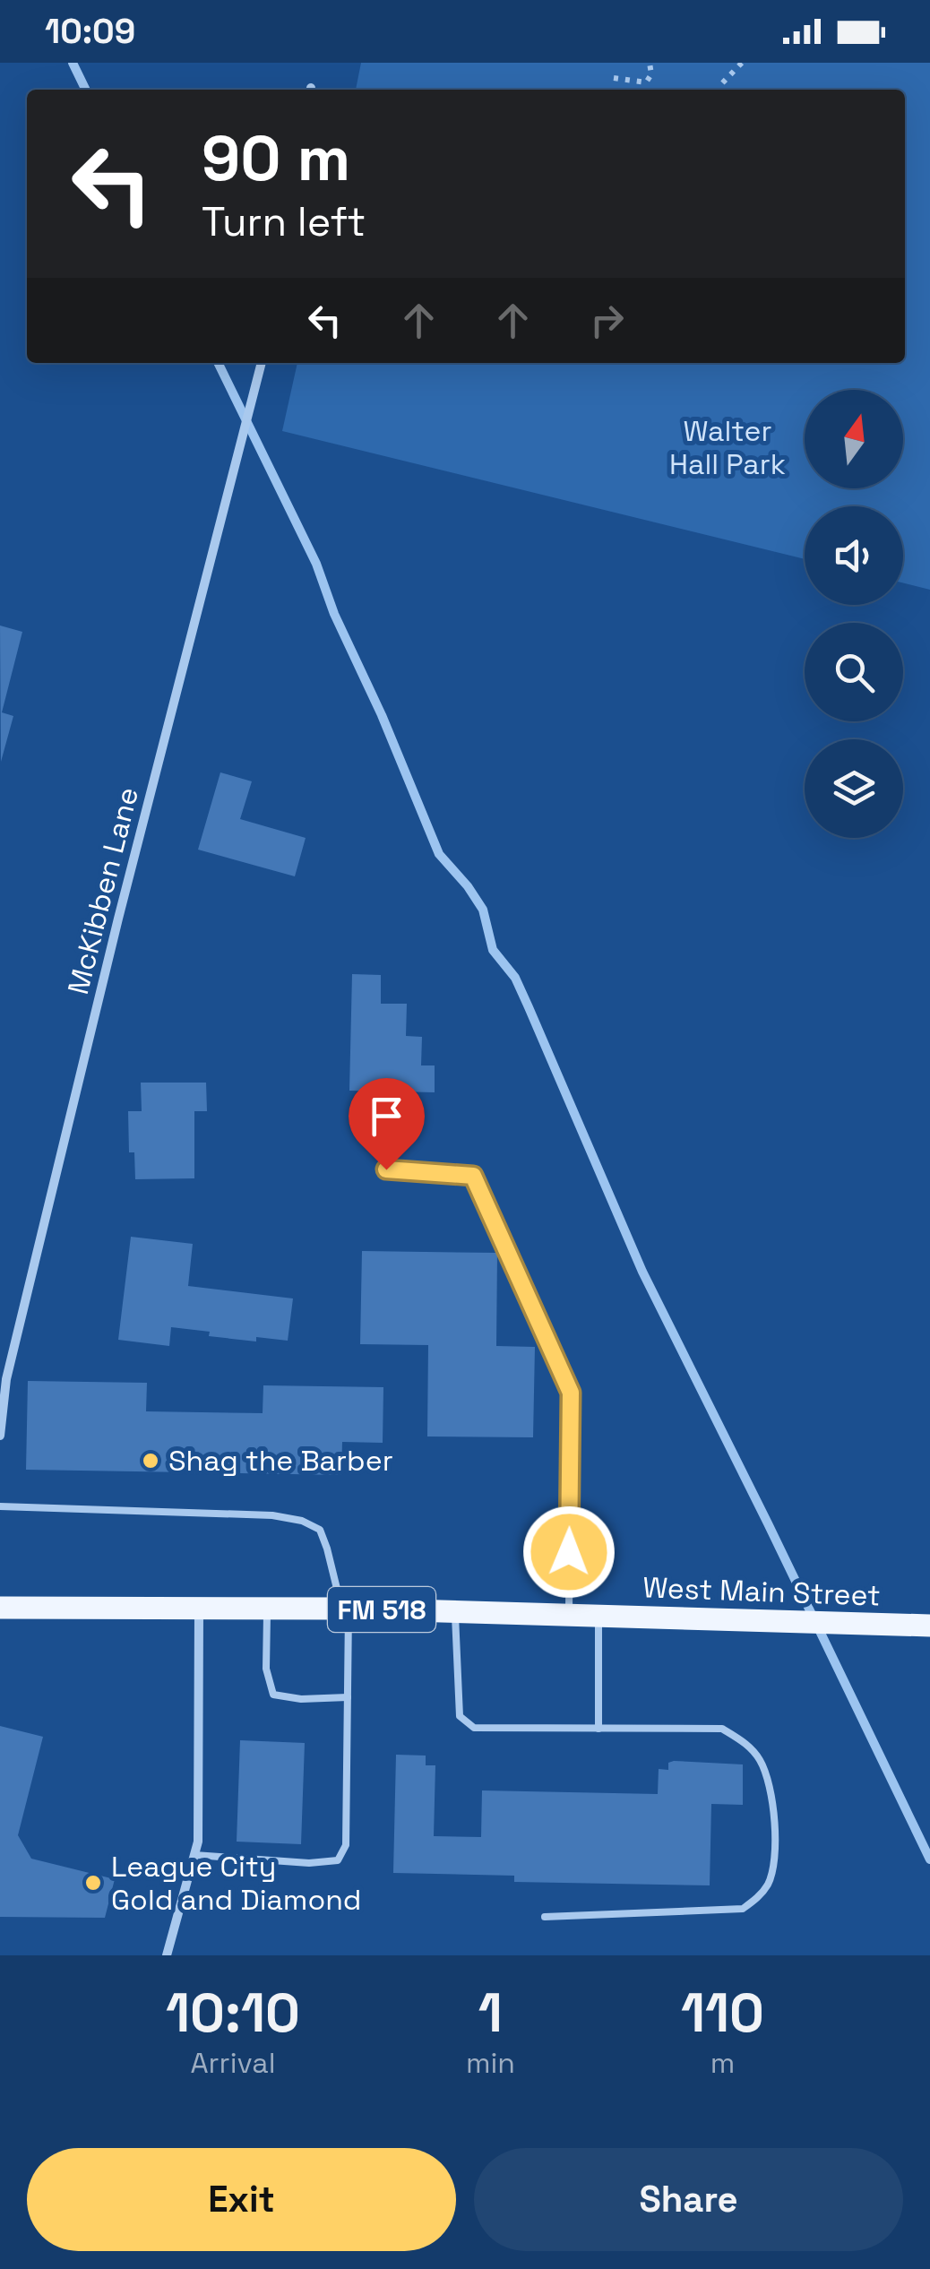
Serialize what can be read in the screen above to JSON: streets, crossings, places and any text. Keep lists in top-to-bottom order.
{
  "streets": {
    "main road": ["West Main Street", "FM 518"],
    "street": ["McKibben Lane"]
  },
  "parks": ["Walter Hall Park"],
  "places": ["Shag the Barber", "League City Gold and Diamond"],
  "north": "top",
  "page": {
    "status": "10:09",
    "turn": ["90 m", "Turn left"],
    "eta": [
      "10:10",
      "Arrival",
      "1",
      "min",
      "110",
      "m"
    ],
    "buttons": ["Exit", "Share"]
  }
}
